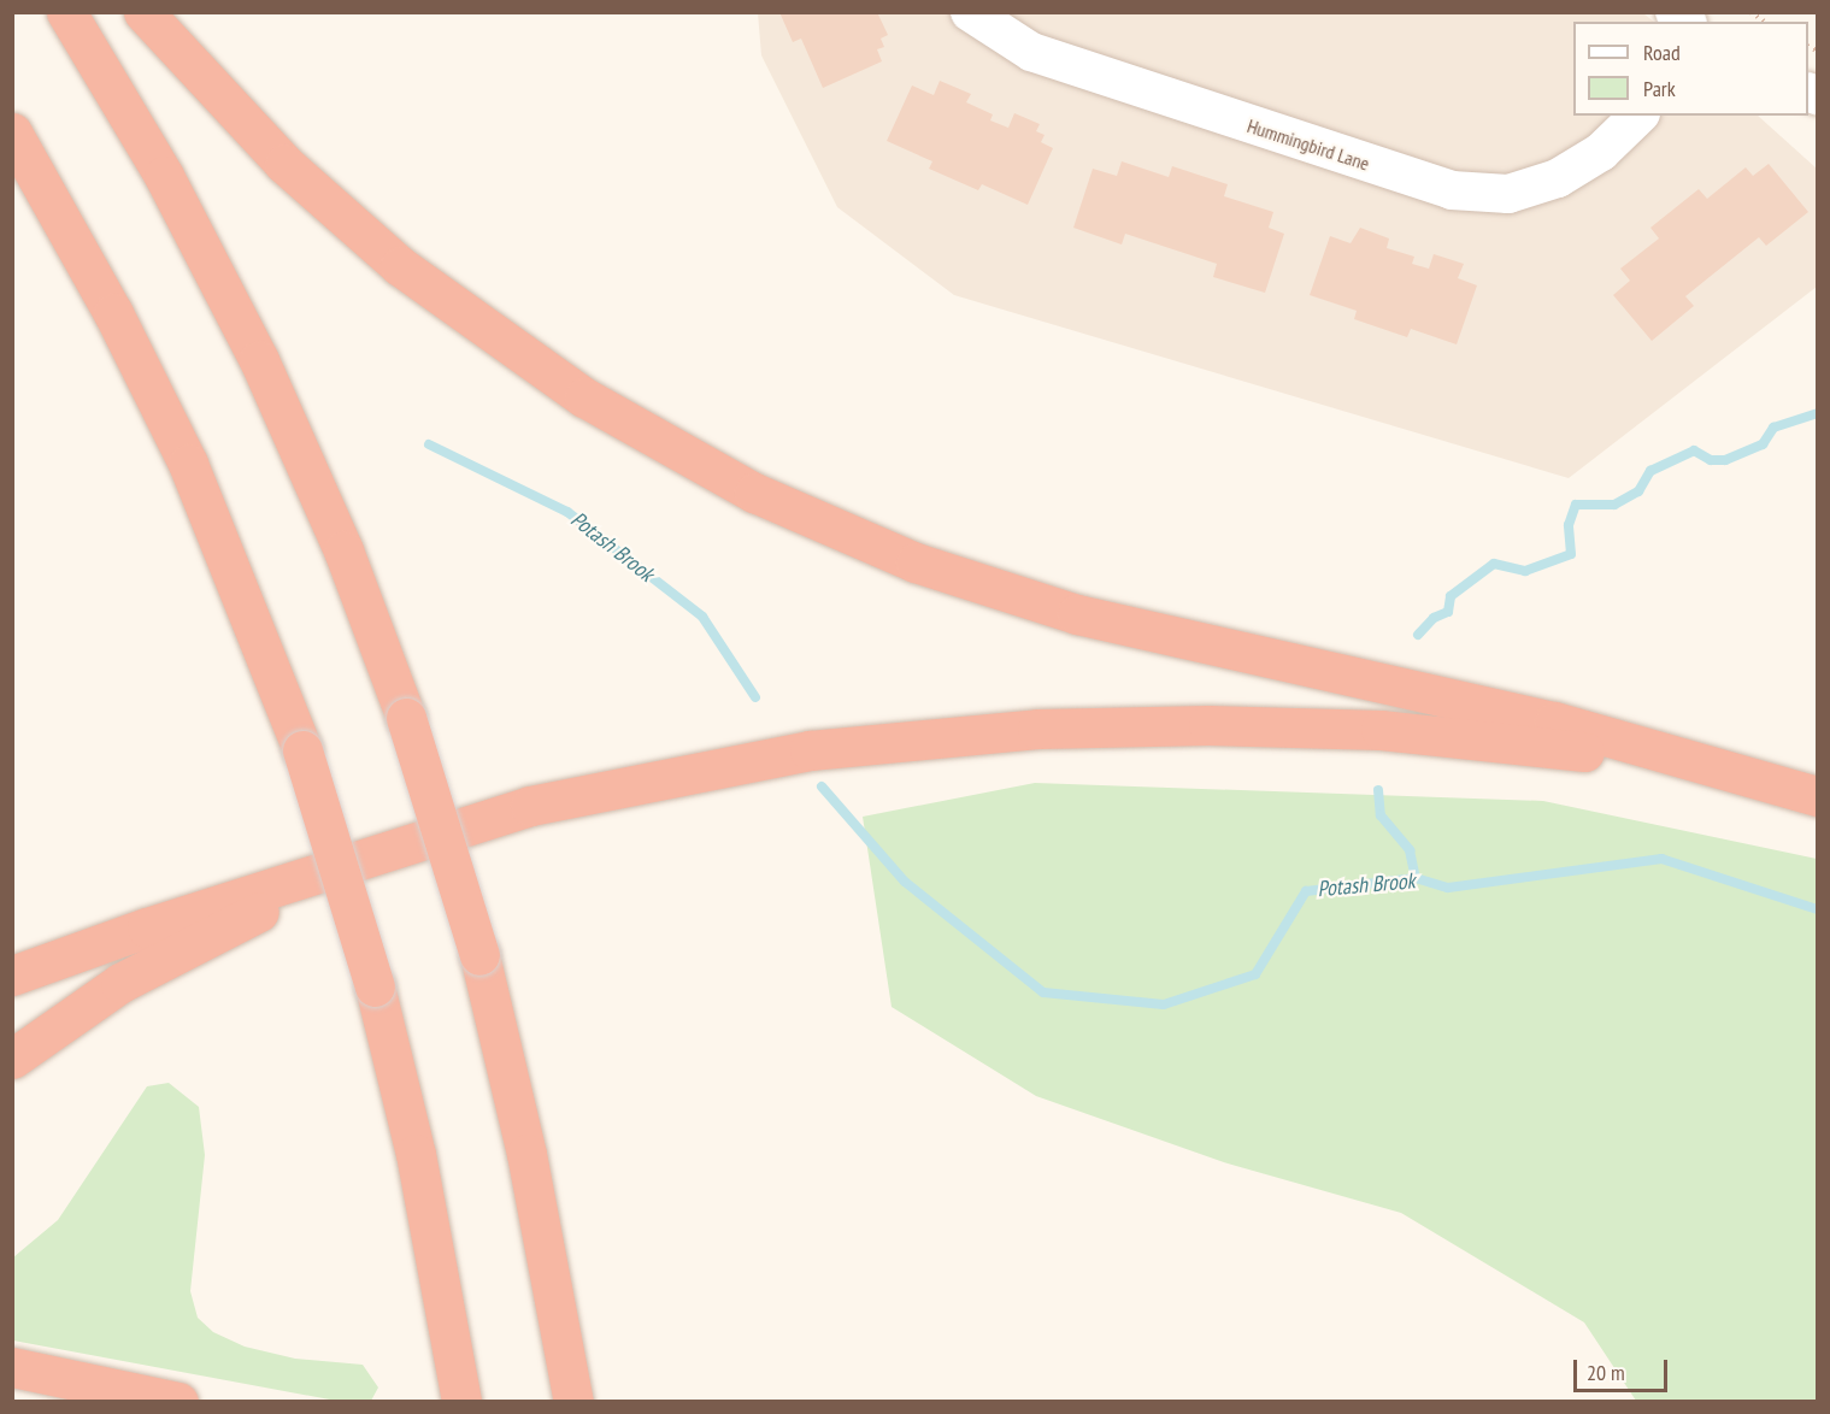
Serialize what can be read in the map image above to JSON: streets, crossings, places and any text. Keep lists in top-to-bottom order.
{
  "streets": {
    "street": ["Hummingbird Lane"]
  },
  "water": ["Potash Brook"],
  "legend": ["Road", "Park"],
  "scale_bar": "20 m"
}
